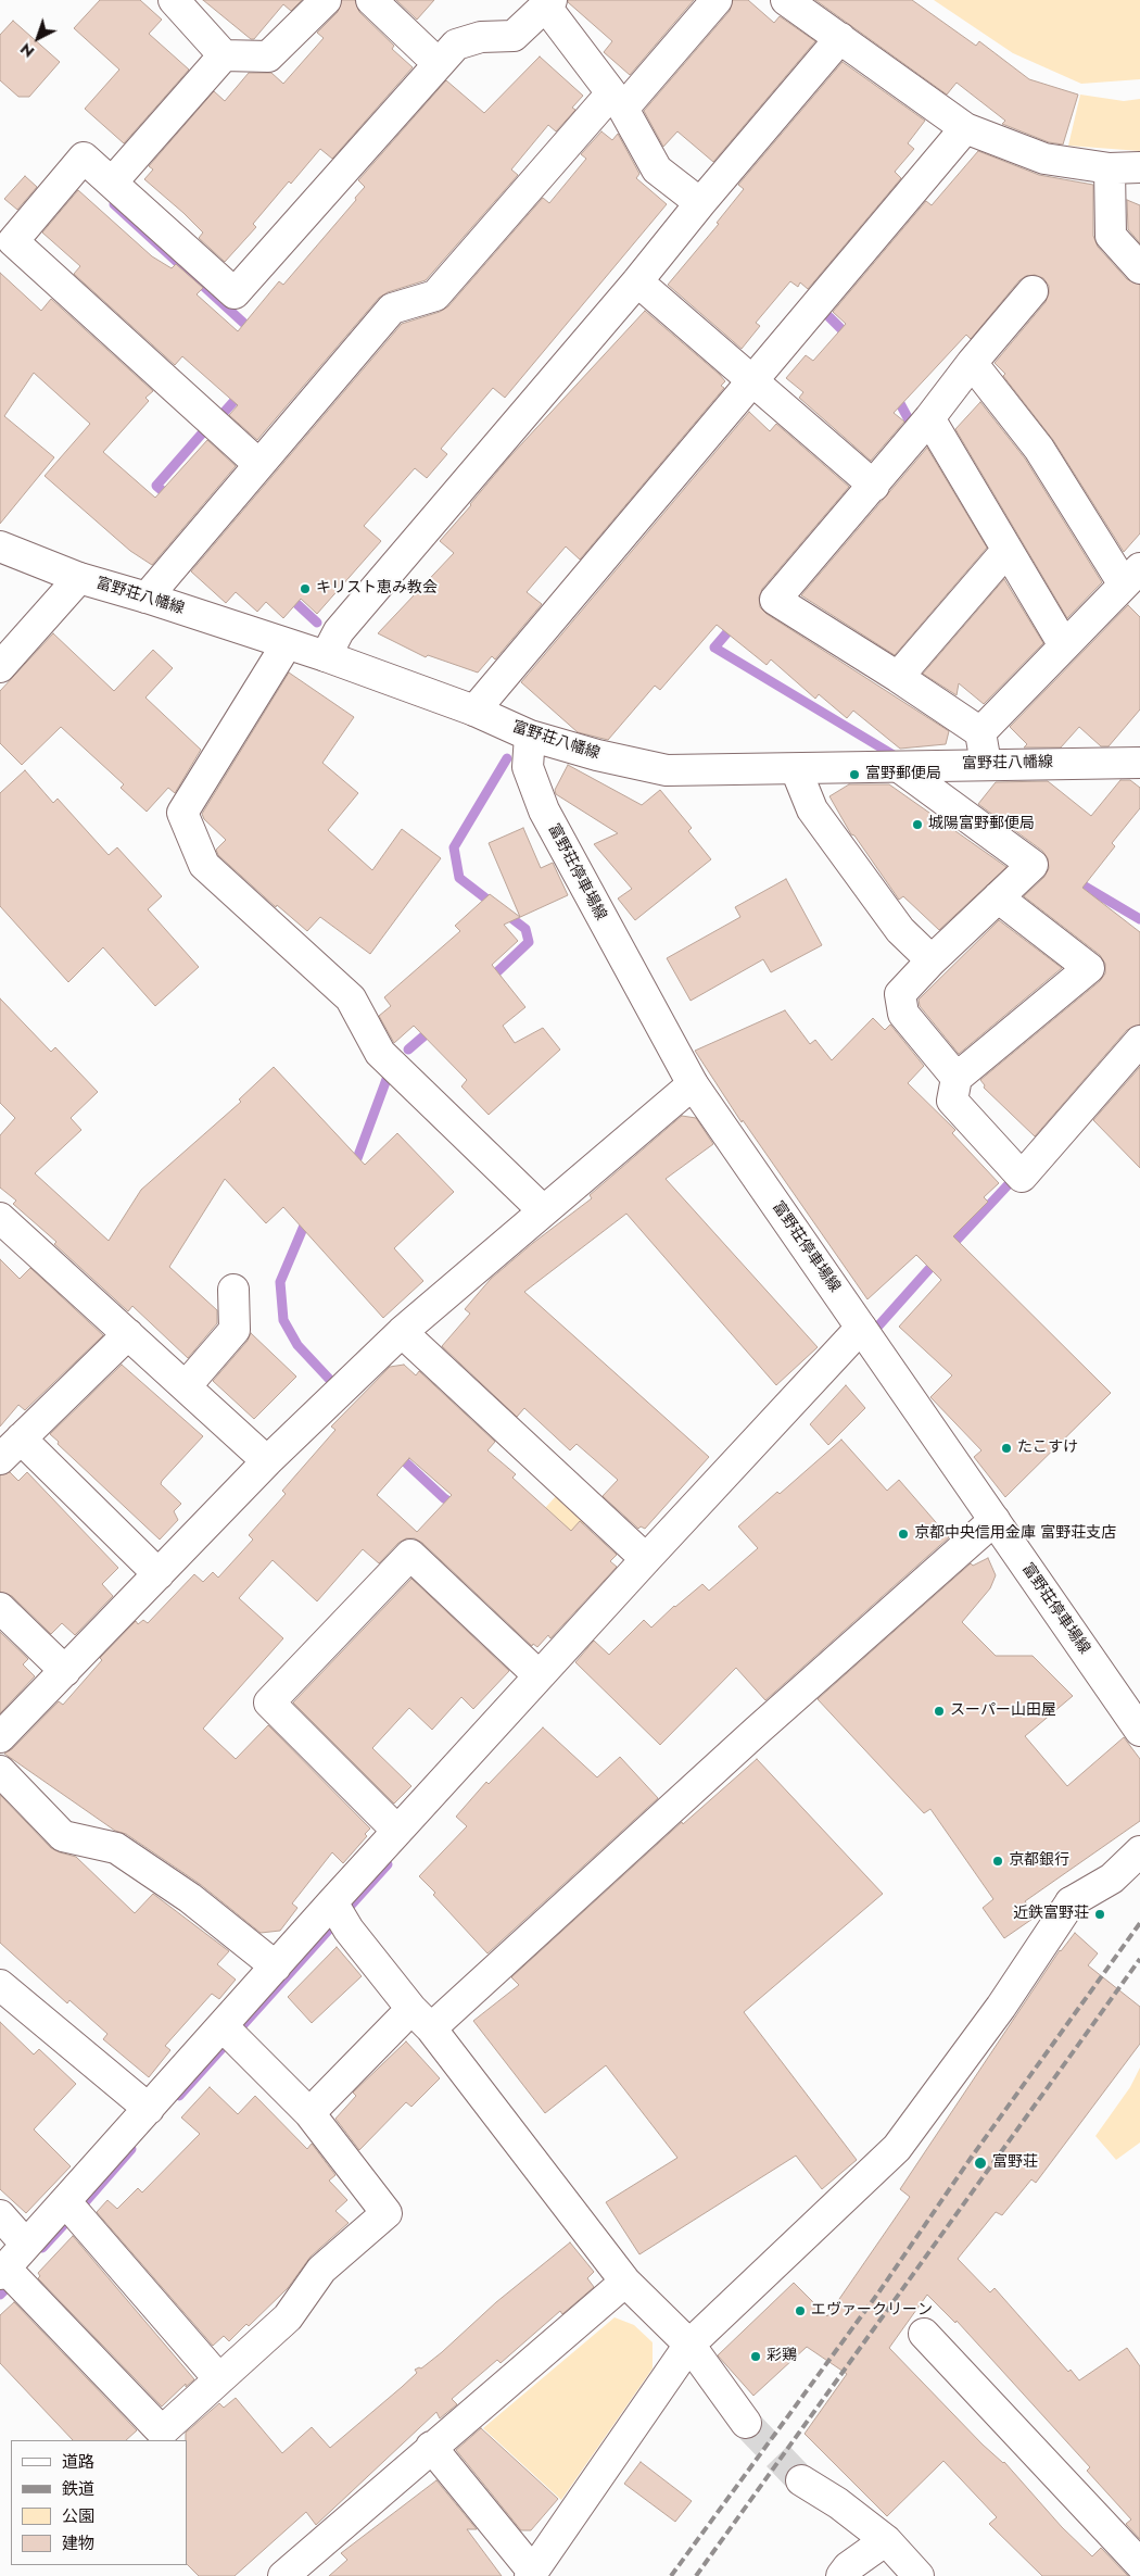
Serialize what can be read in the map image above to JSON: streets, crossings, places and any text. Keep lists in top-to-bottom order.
{
  "streets": {
    "street": ["富野荘八幡線", "富野荘停車場線"]
  },
  "crossings": [
    ["富野荘八幡線", "富野荘停車場線"]
  ],
  "places": [
    "キリスト恵み教会",
    "富野郵便局",
    "城陽富野郵便局",
    "たこすけ",
    "京都中央信用金庫 富野荘支店",
    "スーパー山田屋",
    "京都銀行",
    "近鉄富野荘",
    "富野荘",
    "エヴァークリーン",
    "彩鶏"
  ],
  "legend": [
    "道路",
    "鉄道",
    "公園",
    "建物"
  ],
  "north": "bottom left"
}
